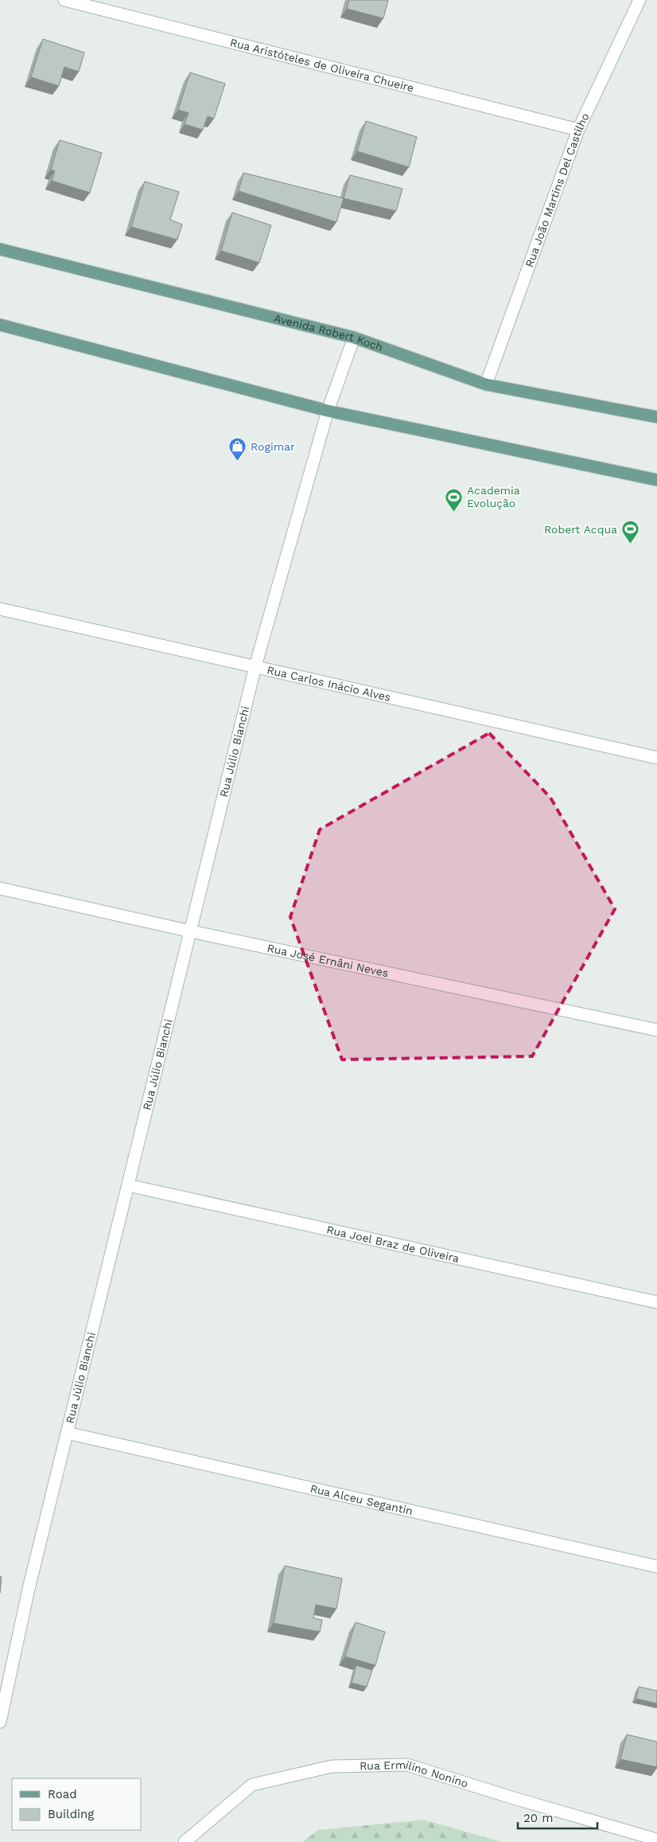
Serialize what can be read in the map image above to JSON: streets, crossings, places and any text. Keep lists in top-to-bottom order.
{
  "streets": {
    "main road": ["Avenida Robert Koch"],
    "street": [
      "Rua Aristóteles de Oliveira Chueire",
      "Rua João Martins Del Castilho",
      "Rua Carlos Inácio Alves",
      "Rua Júlio Bianchi",
      "Rua José Ernâni Neves",
      "Rua Joel Braz de Oliveira",
      "Rua Alceu Segantin",
      "Rua Ermilino Nonino"
    ]
  },
  "crossings": [
    ["Rua Aristóteles de Oliveira Chueire", "Rua João Martins Del Castilho"],
    ["Rua João Martins Del Castilho", "Avenida Robert Koch"],
    ["Avenida Robert Koch", "Rua Júlio Bianchi"],
    ["Rua Carlos Inácio Alves", "Rua Júlio Bianchi"],
    ["Rua Júlio Bianchi", "Rua José Ernâni Neves"],
    ["Rua Júlio Bianchi", "Rua Joel Braz de Oliveira"],
    ["Rua Júlio Bianchi", "Rua Alceu Segantin"]
  ],
  "places": {
    "shop": ["Rogimar"],
    "sports": ["Academia Evolução", "Robert Acqua"]
  },
  "legend": ["Road", "Building"],
  "scale_bar": "20 m"
}
